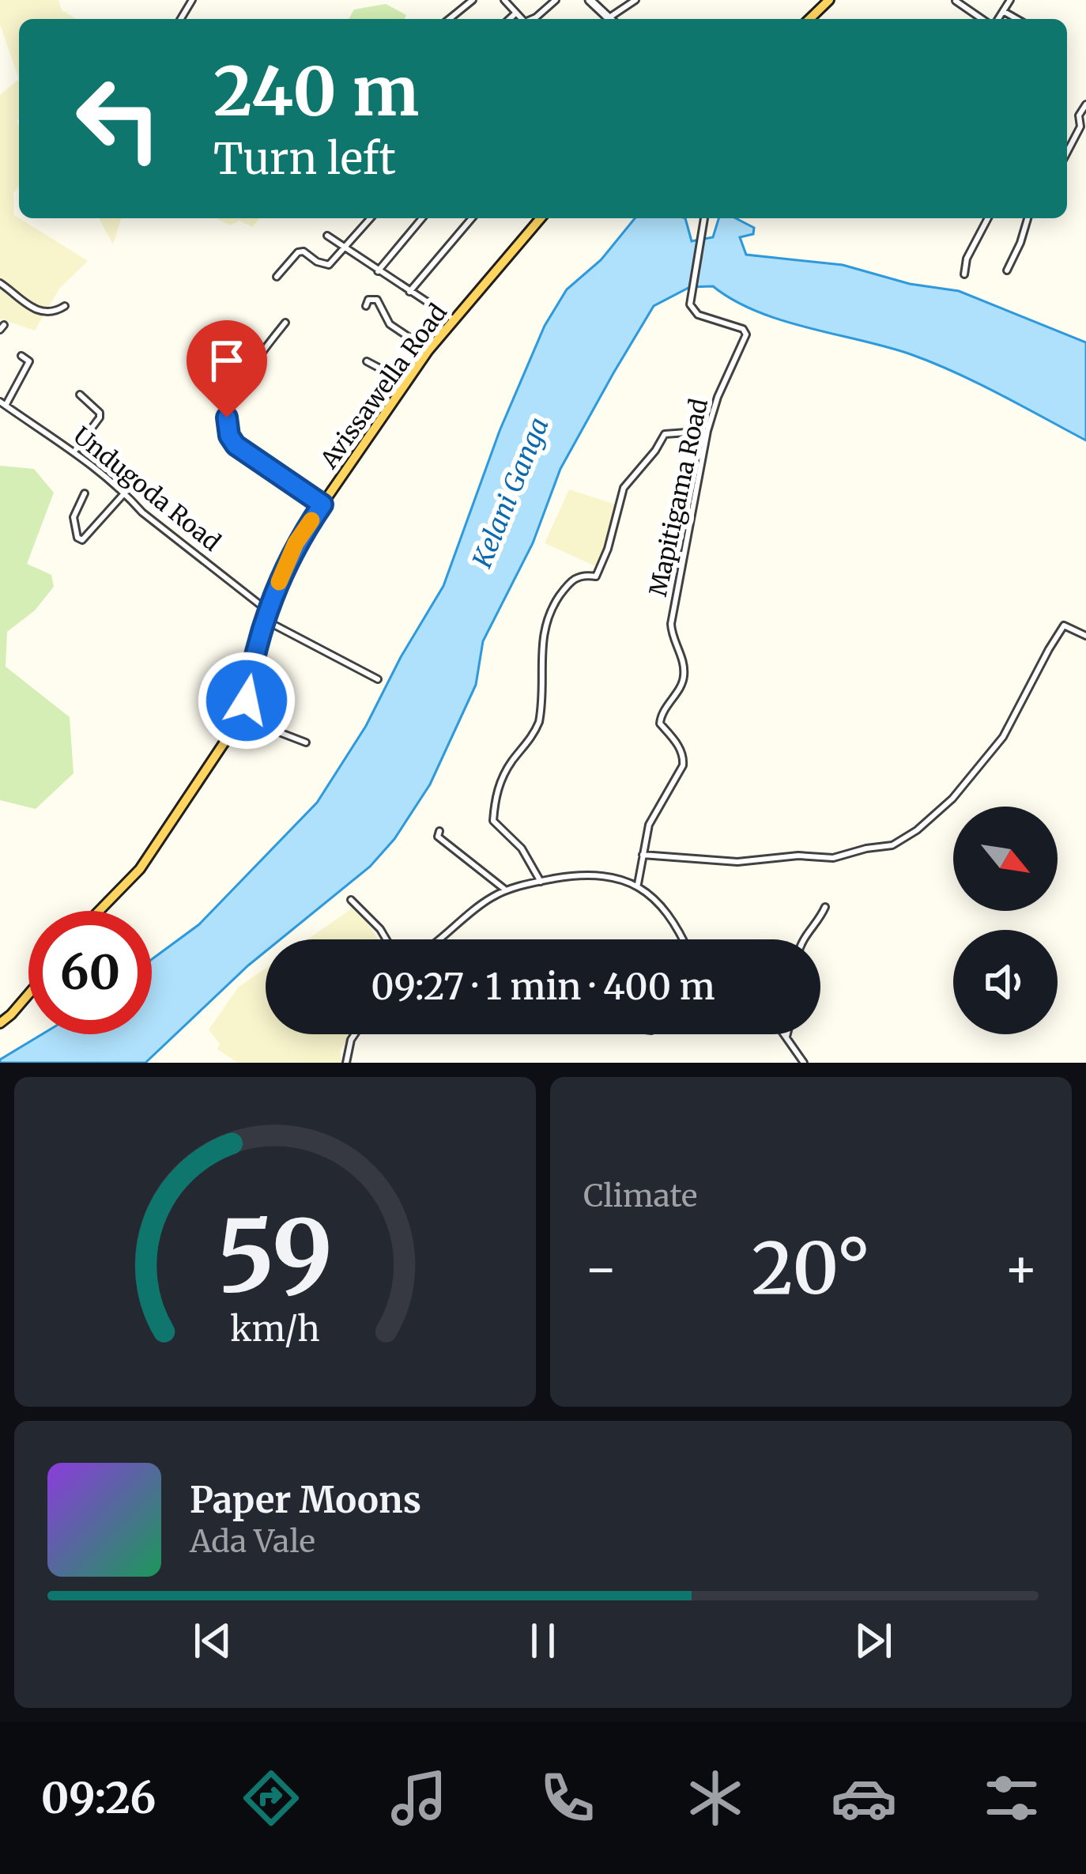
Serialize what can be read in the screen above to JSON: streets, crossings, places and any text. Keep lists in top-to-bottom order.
{
  "streets": {
    "main road": ["Avissawella Road"],
    "street": ["Undugoda Road", "Mapitigama Road"]
  },
  "crossings": [
    ["Avissawella Road", "Undugoda Road"]
  ],
  "water": ["Kelani Ganga"],
  "north": "bottom right",
  "page": {
    "turn": ["240 m", "Turn left"],
    "limit": "60",
    "trip": "09:27 · 1 min · 400 m",
    "tile": "Climate",
    "heat": ["−", "20°", "+"],
    "song": ["Paper Moons", "Ada Vale"],
    "tabs": "09:26",
    "gauge": ["59", "km/h"]
  }
}
